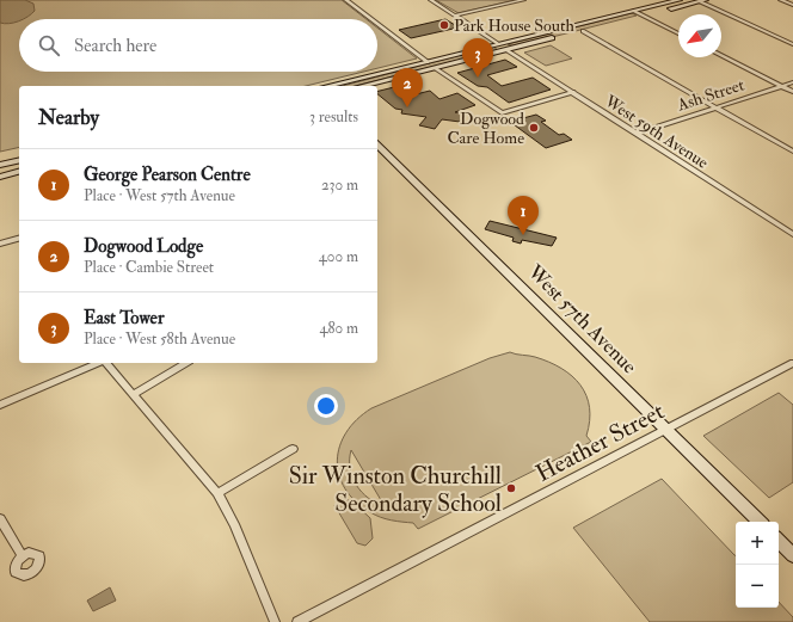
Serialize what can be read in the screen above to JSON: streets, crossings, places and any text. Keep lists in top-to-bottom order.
{
  "streets": {
    "main road": ["West 57th Avenue"],
    "street": ["Ash Street", "West 59th Avenue", "Heather Street"]
  },
  "crossings": [
    ["Ash Street", "West 59th Avenue"],
    ["West 57th Avenue", "Heather Street"]
  ],
  "places": ["Park House South", "Dogwood Care Home", "Sir Winston Churchill Secondary School"],
  "north": "bottom left",
  "page": {
    "search": "Search here",
    "pins": ["3", "2", "1"],
    "heading": ["Nearby", "3 results"],
    "list": [
      {
        "mark": "1",
        "name": "George Pearson Centre",
        "note": "Place · West 57th Avenue",
        "value": "230 m"
      },
      {
        "mark": "2",
        "name": "Dogwood Lodge",
        "note": "Place · Cambie Street",
        "value": "400 m"
      },
      {
        "mark": "3",
        "name": "East Tower",
        "note": "Place · West 58th Avenue",
        "value": "480 m"
      }
    ],
    "map_buttons": ["+", "−"]
  }
}
